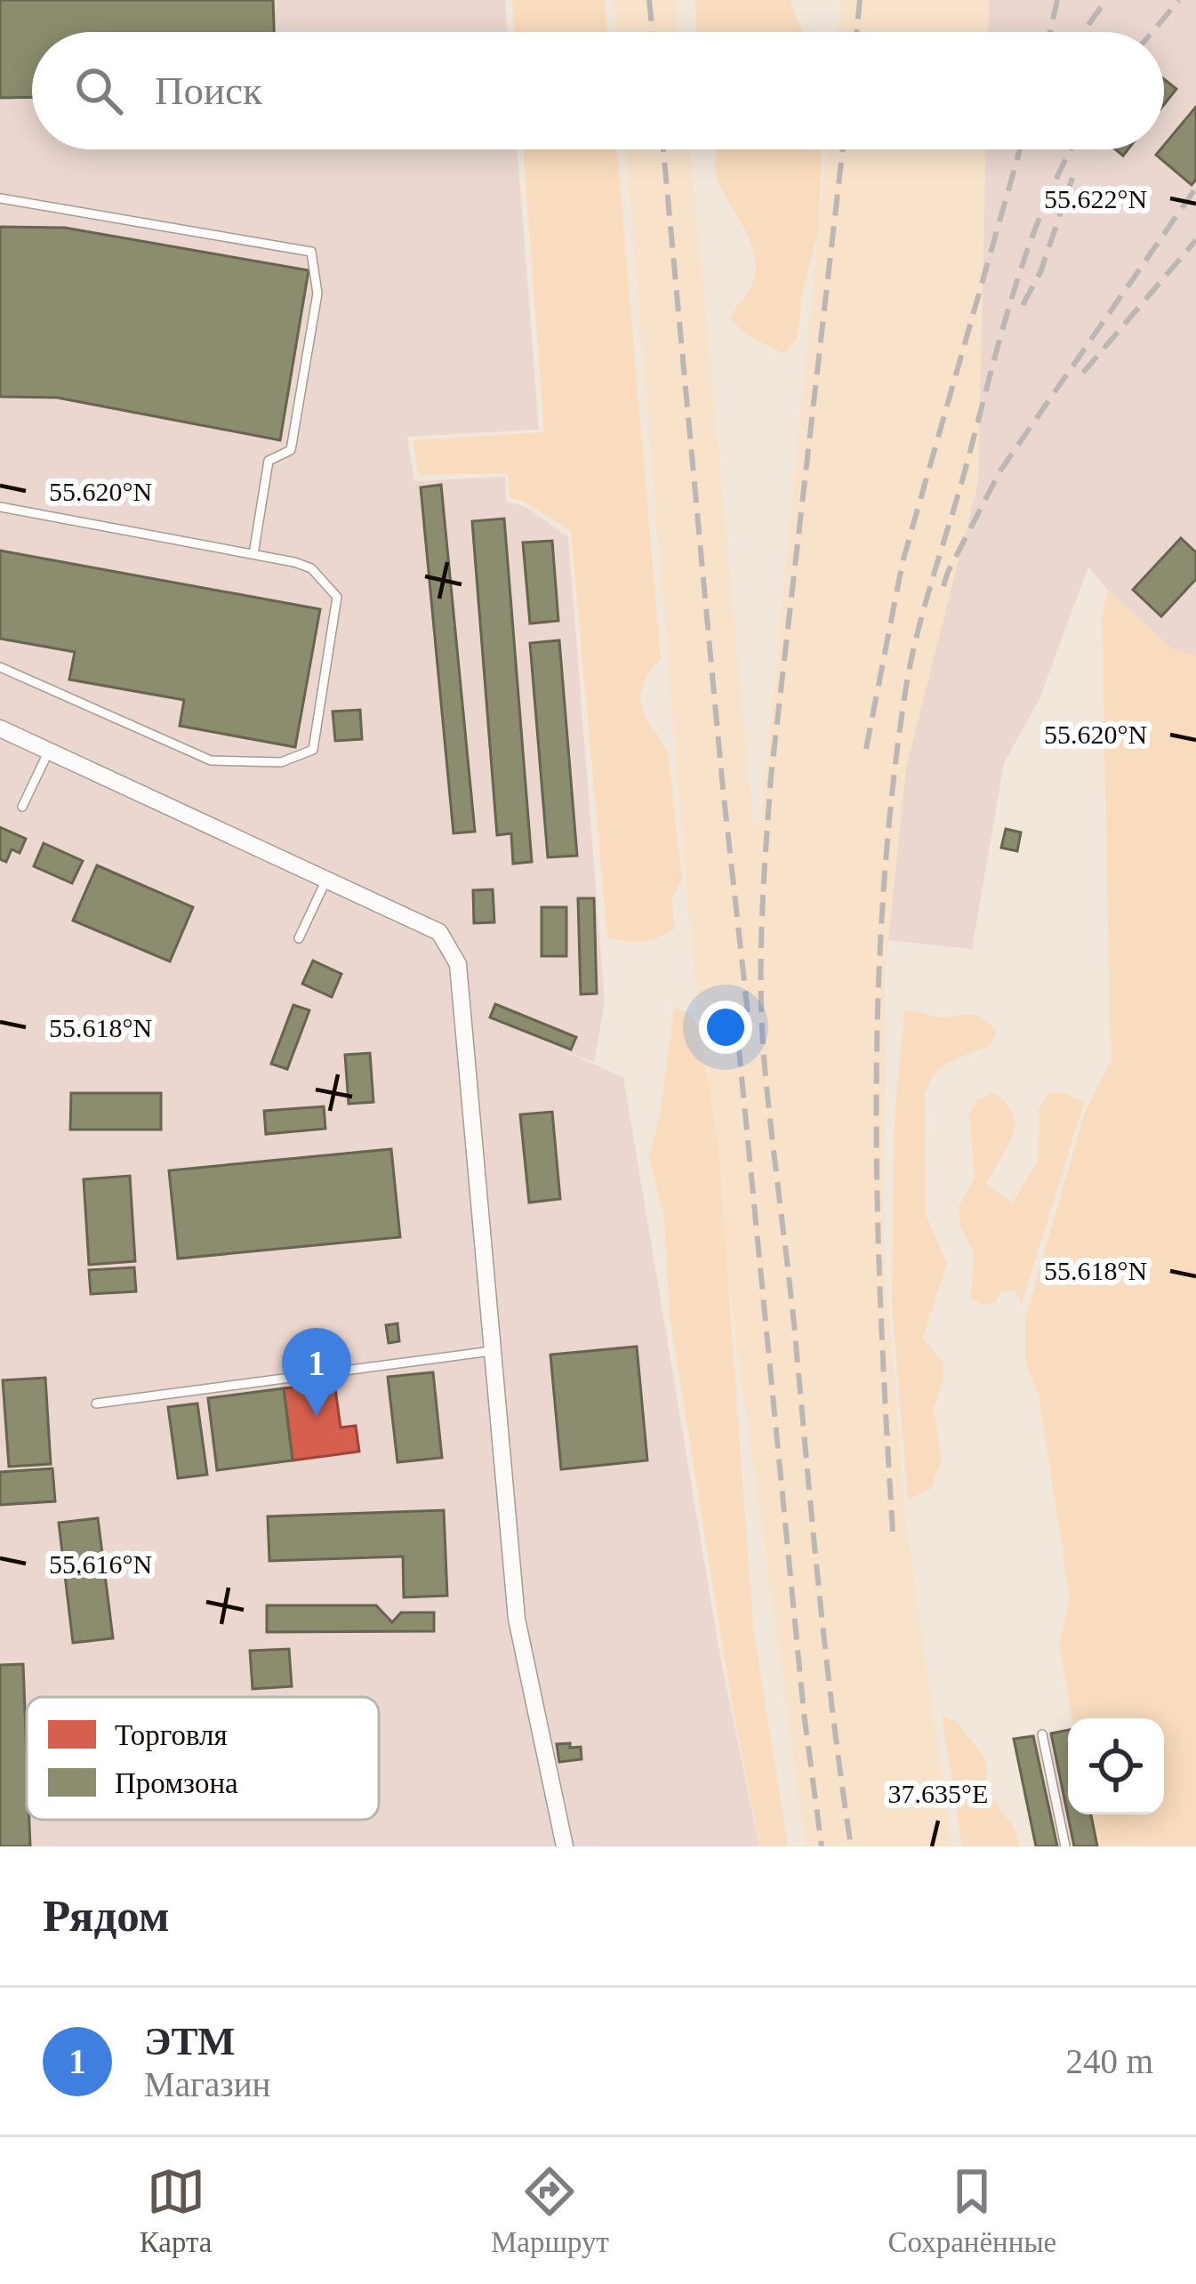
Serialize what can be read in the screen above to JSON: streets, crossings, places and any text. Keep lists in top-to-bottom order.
{
  "legend": ["Торговля", "Промзона"],
  "page": {
    "search": "Поиск",
    "pins": "1",
    "heading": "Рядом",
    "list": [
      {
        "mark": "1",
        "name": "ЭТМ",
        "note": "Магазин",
        "value": "240 m"
      }
    ],
    "nav": ["Карта", "Маршрут", "Сохранённые"]
  },
  "coordinates": [
    "55.622°N",
    "55.620°N",
    "55.618°N",
    "55.616°N",
    "37.635°E"
  ]
}
